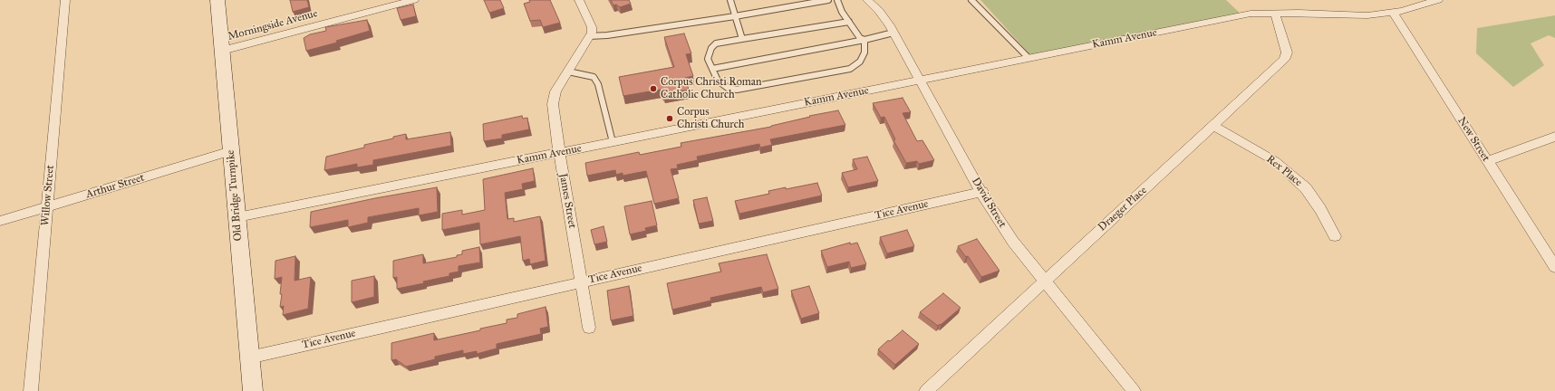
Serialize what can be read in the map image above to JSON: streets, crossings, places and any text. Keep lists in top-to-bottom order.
{
  "streets": {
    "street": [
      "Morningside Avenue",
      "Kamm Avenue",
      "New Street",
      "Rex Place",
      "Arthur Street",
      "Willow Street",
      "Old Bridge Turnpike",
      "James Street",
      "David Street",
      "Draeger Place",
      "Tice Avenue"
    ]
  },
  "crossings": [
    ["Morningside Avenue", "Old Bridge Turnpike"],
    ["Kamm Avenue", "New Street"],
    ["Kamm Avenue", "Old Bridge Turnpike"],
    ["Kamm Avenue", "James Street"],
    ["Kamm Avenue", "David Street"],
    ["Kamm Avenue", "Draeger Place"],
    ["Rex Place", "Draeger Place"],
    ["Arthur Street", "Willow Street"],
    ["Arthur Street", "Old Bridge Turnpike"],
    ["Old Bridge Turnpike", "Tice Avenue"],
    ["James Street", "Tice Avenue"],
    ["David Street", "Draeger Place"],
    ["David Street", "Tice Avenue"]
  ],
  "places": ["Corpus Christi Roman Catholic Church", "Corpus Christi Church"]
}
